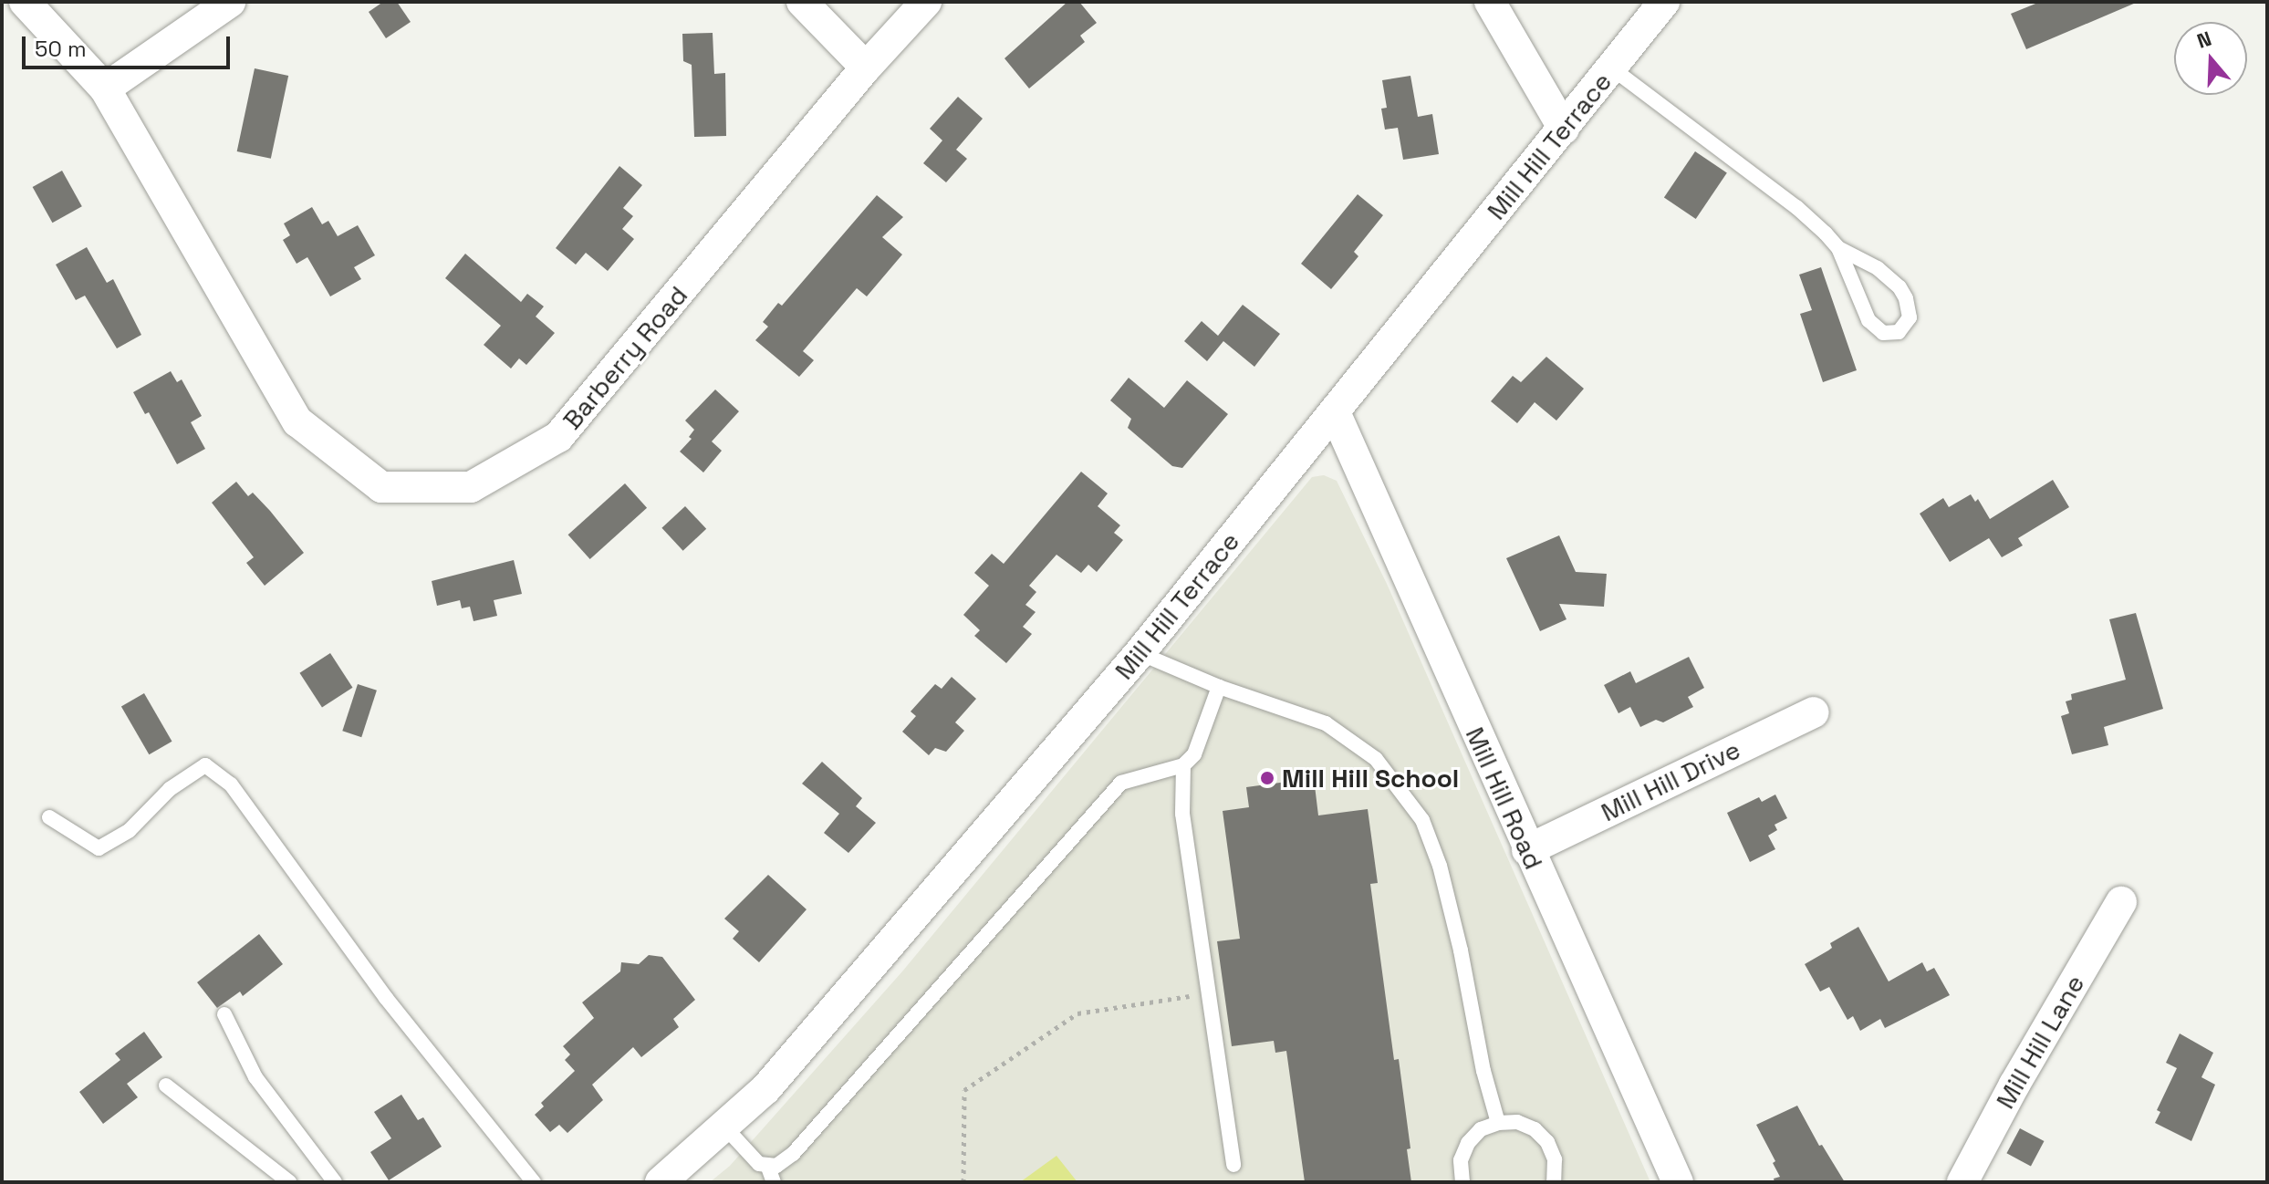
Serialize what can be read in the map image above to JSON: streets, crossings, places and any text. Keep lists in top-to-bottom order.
{
  "streets": {
    "street": [
      "Mill Hill Terrace",
      "Barberry Road",
      "Mill Hill Drive",
      "Mill Hill Road",
      "Mill Hill Lane"
    ]
  },
  "crossings": [
    ["Mill Hill Terrace", "Mill Hill Road"],
    ["Mill Hill Drive", "Mill Hill Road"]
  ],
  "places": ["Mill Hill School"],
  "scale_bar": "50 m",
  "north": "top"
}
